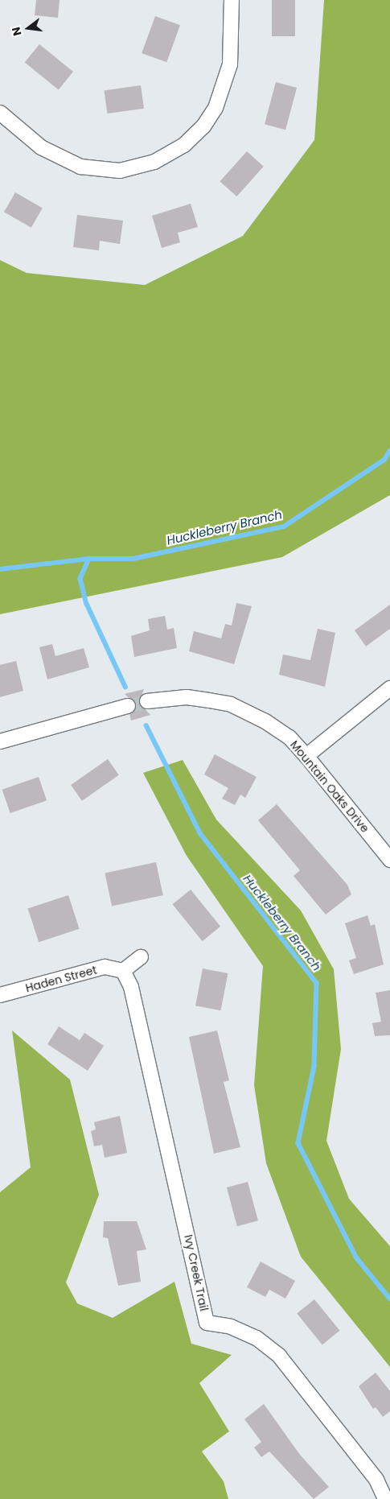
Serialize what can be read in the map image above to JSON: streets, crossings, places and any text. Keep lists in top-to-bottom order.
{
  "streets": {
    "street": ["Mountain Oaks Drive", "Haden Street", "Ivy Creek Trail"]
  },
  "crossings": [
    ["Haden Street", "Ivy Creek Trail"]
  ],
  "water": ["Huckleberry Branch"],
  "north": "left"
}
